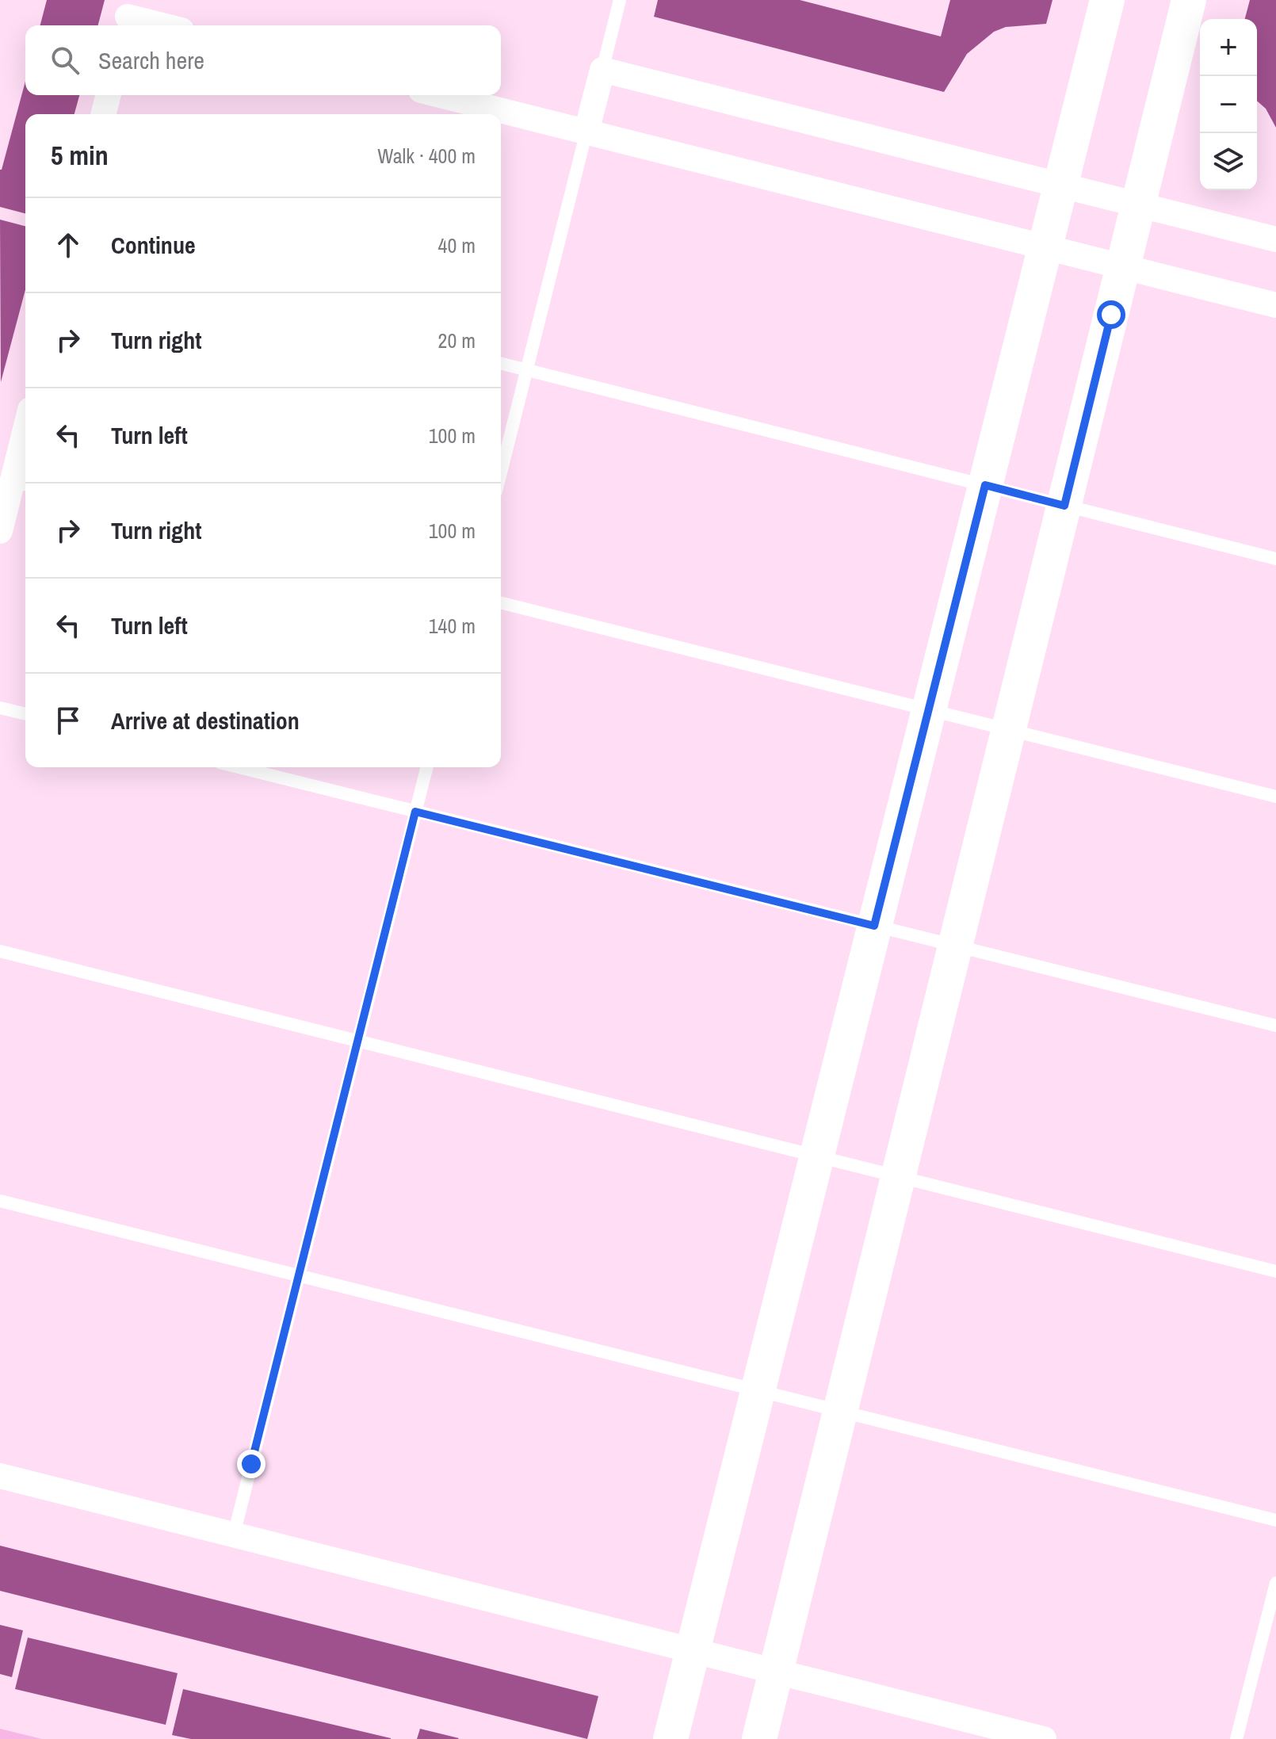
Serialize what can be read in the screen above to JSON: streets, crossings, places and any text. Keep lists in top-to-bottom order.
{
  "page": {
    "map_buttons": ["+", "−"],
    "search": "Search here",
    "heading": ["5 min", "Walk · 400 m"],
    "list": [
      ["Continue", "40 m"],
      ["Turn right", "20 m"],
      ["Turn left", "100 m"],
      ["Turn right", "100 m"],
      ["Turn left", "140 m"],
      "Arrive at destination"
    ]
  }
}
